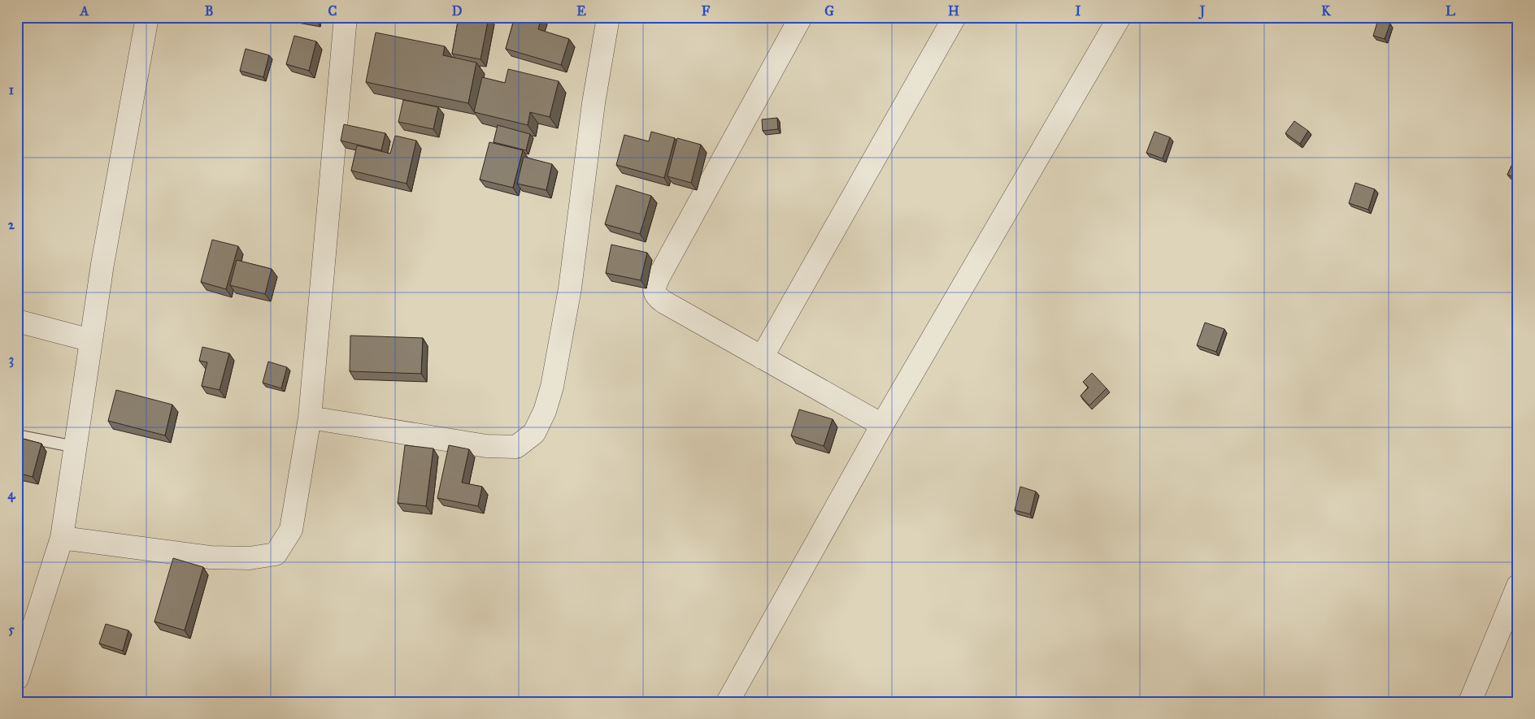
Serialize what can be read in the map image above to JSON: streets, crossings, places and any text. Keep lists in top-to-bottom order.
{
  "grid": {
    "columns": [
      "A",
      "B",
      "C",
      "D",
      "E",
      "F",
      "G",
      "H",
      "I",
      "J",
      "K",
      "L"
    ],
    "rows": [
      "1",
      "2",
      "3",
      "4",
      "5"
    ]
  }
}
